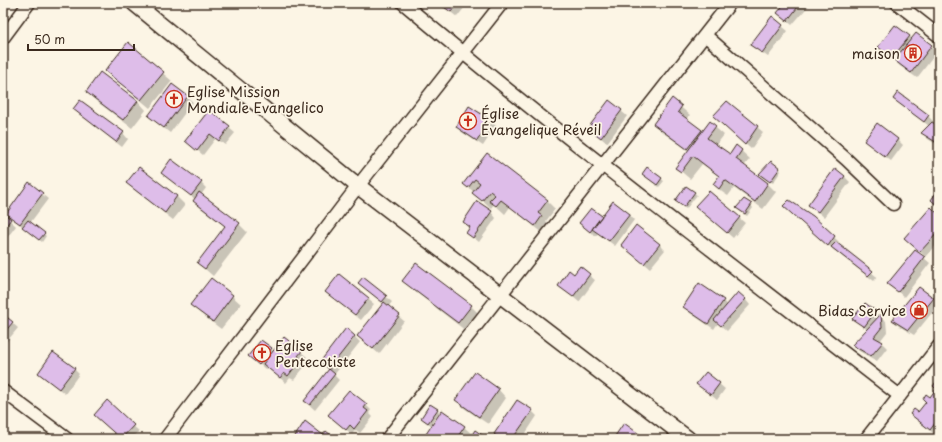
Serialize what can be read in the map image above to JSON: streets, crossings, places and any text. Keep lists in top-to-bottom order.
{
  "places": {
    "building": ["maison"],
    "church": ["Eglise Mission Mondiale Evangelico", "Église Évangelique Réveil", "Eglise Pentecotiste"],
    "shop": ["Bidas Service"]
  },
  "scale_bar": "50 m"
}
